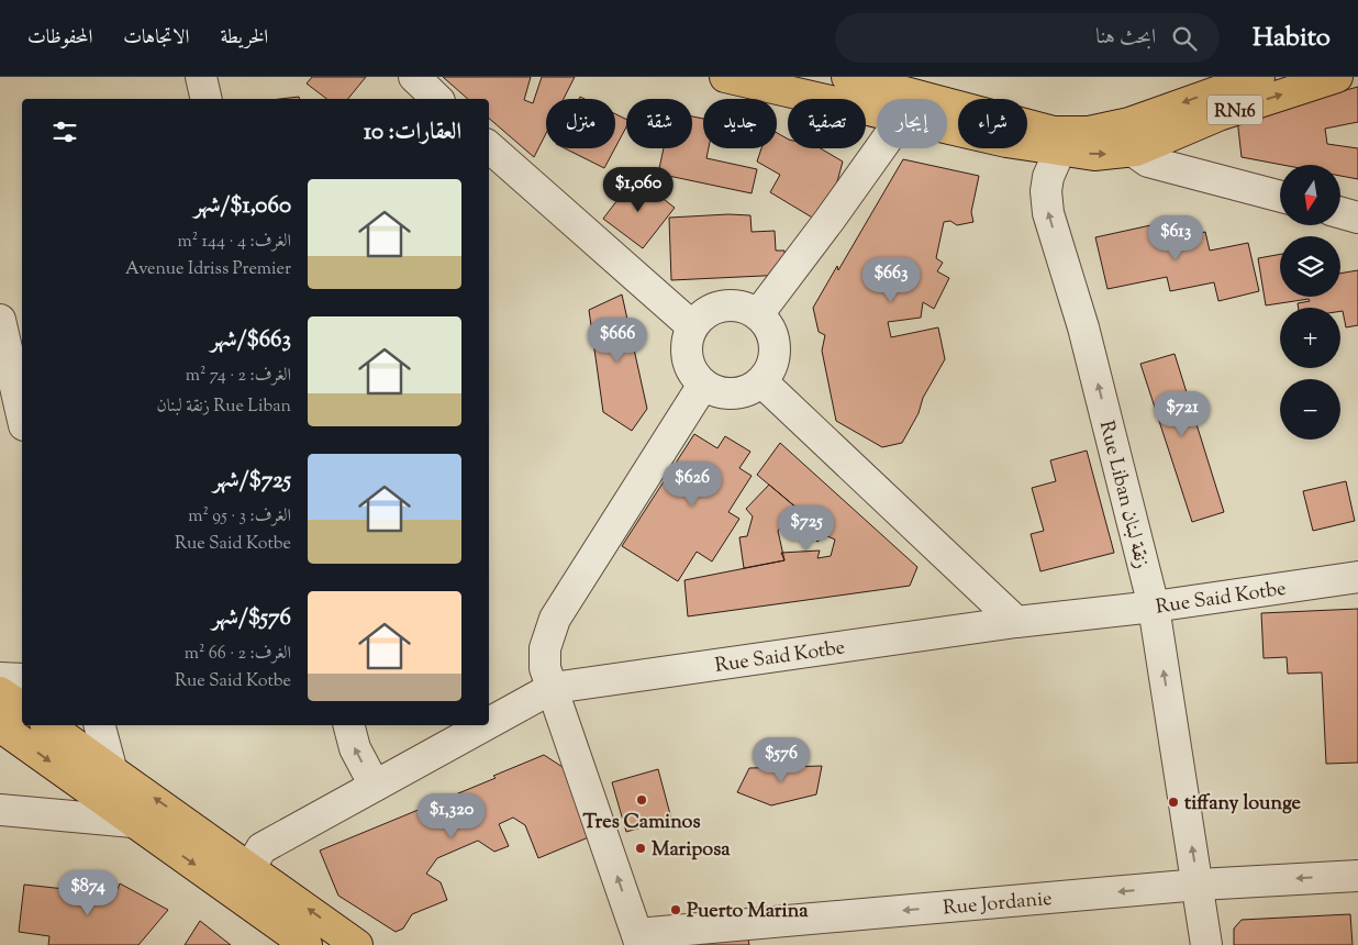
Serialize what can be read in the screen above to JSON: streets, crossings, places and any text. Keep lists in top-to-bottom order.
{
  "streets": {
    "main road": ["RN16"],
    "street": ["Rue Liban زنقة لبنان", "Rue Said Kotbe", "Rue Jordanie"]
  },
  "crossings": [
    ["RN16", "Rue Liban زنقة لبنان"],
    ["Rue Liban زنقة لبنان", "Rue Said Kotbe"],
    ["Rue Liban زنقة لبنان", "Rue Jordanie"]
  ],
  "one_way": ["Rue Liban زنقة لبنان", "Rue Jordanie"],
  "places": [
    "Tres Caminos",
    "tiffany lounge",
    "Mariposa",
    "Puerto Marina"
  ],
  "north": "bottom",
  "page": {
    "header": "Habito",
    "search": "ابحث هنا",
    "nav": ["الخريطة", "الاتجاهات", "المحفوظات"],
    "chip": [
      "شراء",
      "إيجار",
      "تصفية",
      "جديد",
      "شقة",
      "منزل"
    ],
    "heading": "العقارات: 10",
    "map_buttons": ["+", "−"],
    "list": [
      {
        "name": "$1,060/شهر",
        "note": "الغرف: 4 · 144 m² · Avenue Idriss Premier"
      },
      {
        "name": "$663/شهر",
        "note": "الغرف: 2 · 74 m² · Rue Liban زنقة لبنان"
      },
      {
        "name": "$725/شهر",
        "note": "الغرف: 3 · 95 m² · Rue Said Kotbe"
      },
      {
        "name": "$576/شهر",
        "note": "الغرف: 2 · 66 m² · Rue Said Kotbe"
      }
    ],
    "price": [
      "$1,060",
      "$613",
      "$663",
      "$666",
      "$721",
      "$626",
      "$725",
      "$576",
      "$1,320",
      "$874"
    ]
  }
}
